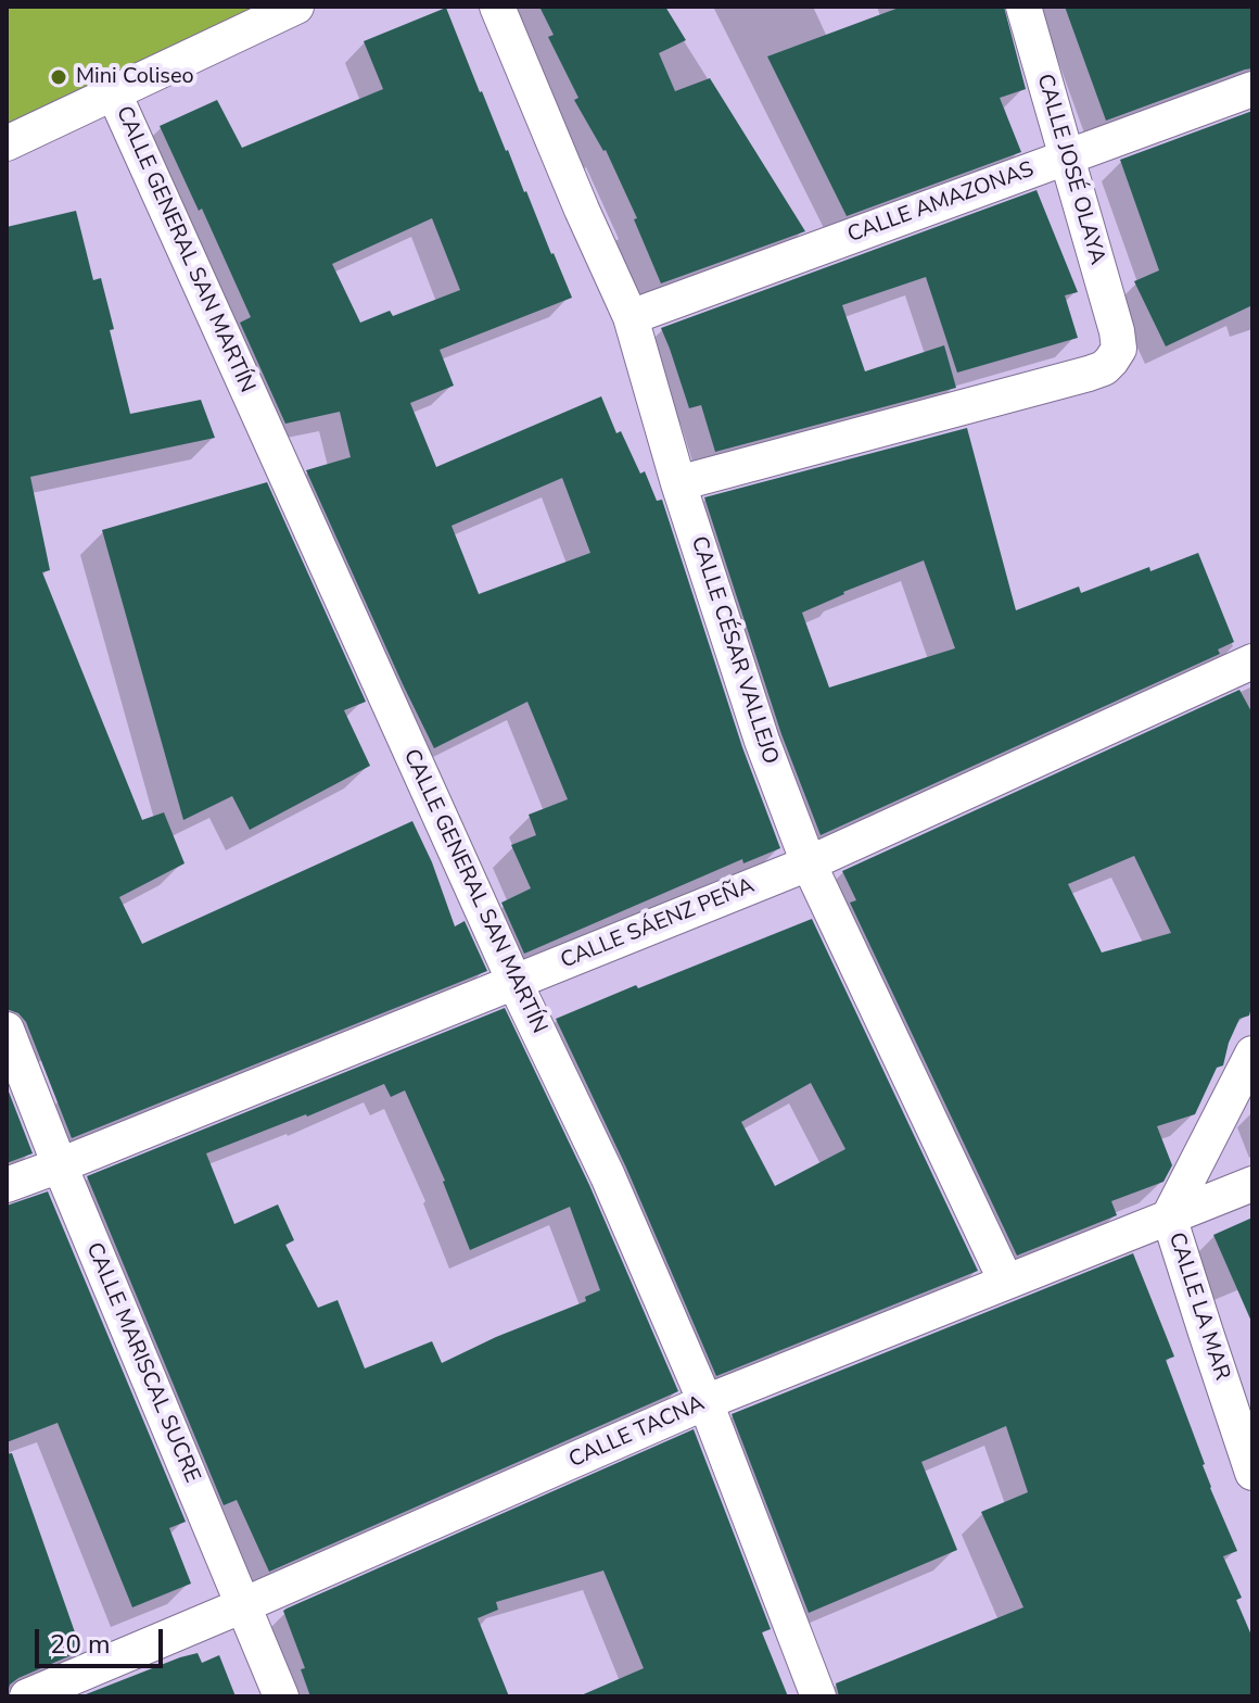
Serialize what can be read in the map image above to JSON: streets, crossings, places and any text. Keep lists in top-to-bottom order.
{
  "streets": {
    "street": [
      "CALLE JOSÉ OLAYA",
      "CALLE AMAZONAS",
      "CALLE GENERAL SAN MARTÍN",
      "CALLE CÉSAR VALLEJO",
      "CALLE SÁENZ PEÑA",
      "CALLE LA MAR",
      "CALLE MARISCAL SUCRE",
      "CALLE TACNA"
    ]
  },
  "crossings": [
    ["CALLE JOSÉ OLAYA", "CALLE AMAZONAS"],
    ["CALLE JOSÉ OLAYA", "CALLE CÉSAR VALLEJO"],
    ["CALLE AMAZONAS", "CALLE CÉSAR VALLEJO"],
    ["CALLE GENERAL SAN MARTÍN", "CALLE SÁENZ PEÑA"],
    ["CALLE GENERAL SAN MARTÍN", "CALLE TACNA"],
    ["CALLE CÉSAR VALLEJO", "CALLE SÁENZ PEÑA"],
    ["CALLE CÉSAR VALLEJO", "CALLE TACNA"],
    ["CALLE SÁENZ PEÑA", "CALLE MARISCAL SUCRE"],
    ["CALLE LA MAR", "CALLE TACNA"],
    ["CALLE MARISCAL SUCRE", "CALLE TACNA"]
  ],
  "places": ["Mini Coliseo"],
  "scale_bar": "20 m"
}
